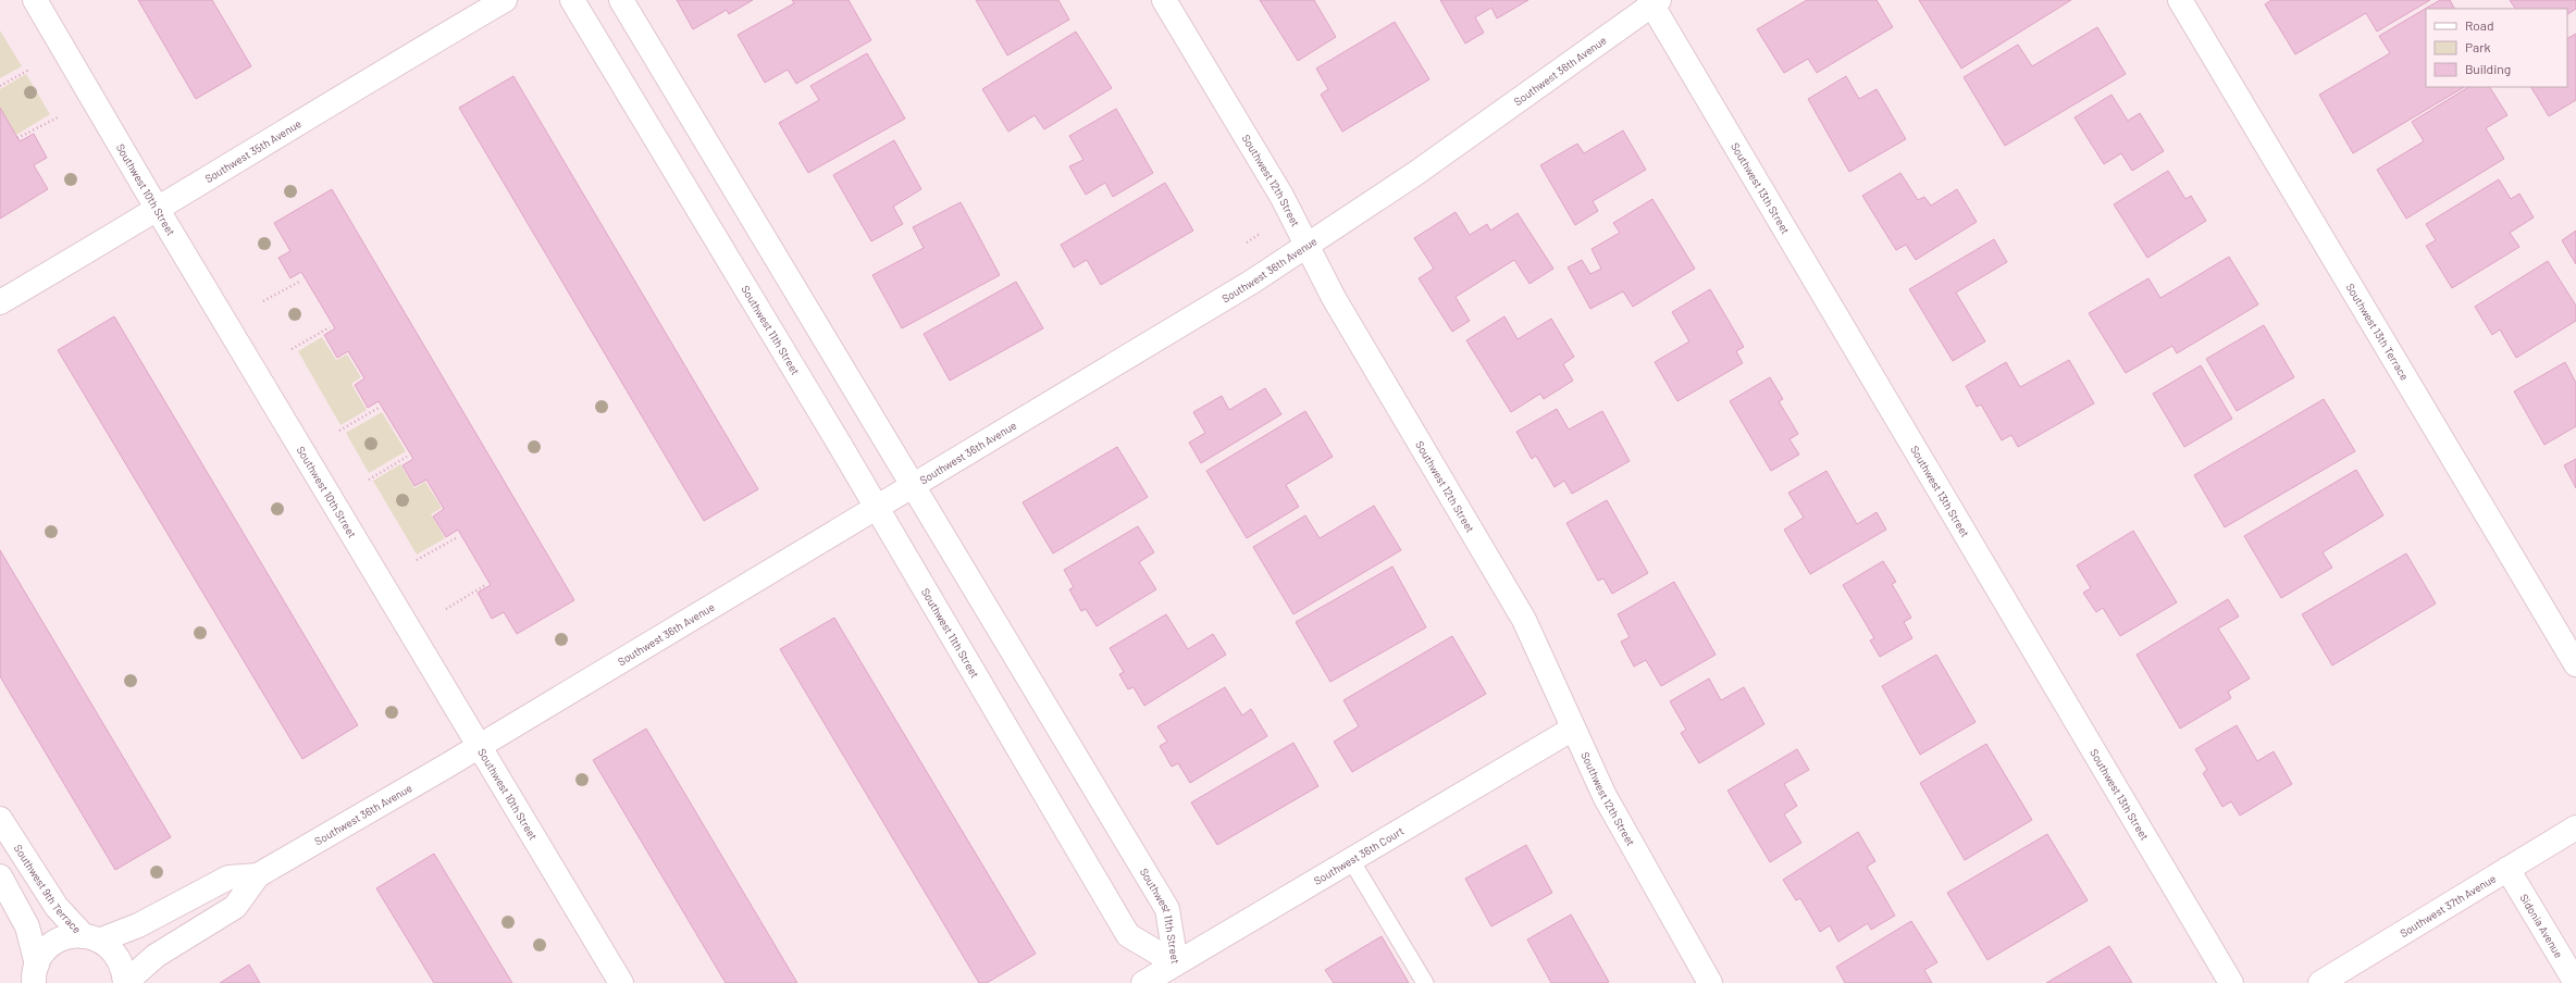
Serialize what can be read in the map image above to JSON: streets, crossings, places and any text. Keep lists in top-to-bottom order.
{
  "streets": {
    "street": [
      "Southwest 36th Avenue",
      "Southwest 35th Avenue",
      "Southwest 12th Street",
      "Southwest 13th Street",
      "Southwest 10th Street",
      "Southwest 11th Street",
      "Southwest 13th Terrace",
      "Southwest 36th Court",
      "Southwest 9th Terrace",
      "Southwest 37th Avenue",
      "Sidonia Avenue"
    ]
  },
  "crossings": [
    ["Southwest 36th Avenue", "Southwest 12th Street"],
    ["Southwest 36th Avenue", "Southwest 13th Street"],
    ["Southwest 36th Avenue", "Southwest 10th Street"],
    ["Southwest 36th Avenue", "Southwest 11th Street"],
    ["Southwest 36th Avenue", "Southwest 9th Terrace"],
    ["Southwest 35th Avenue", "Southwest 10th Street"],
    ["Southwest 12th Street", "Southwest 36th Court"],
    ["Southwest 11th Street", "Southwest 36th Court"],
    ["Southwest 37th Avenue", "Sidonia Avenue"]
  ],
  "legend": ["Road", "Park", "Building"]
}
